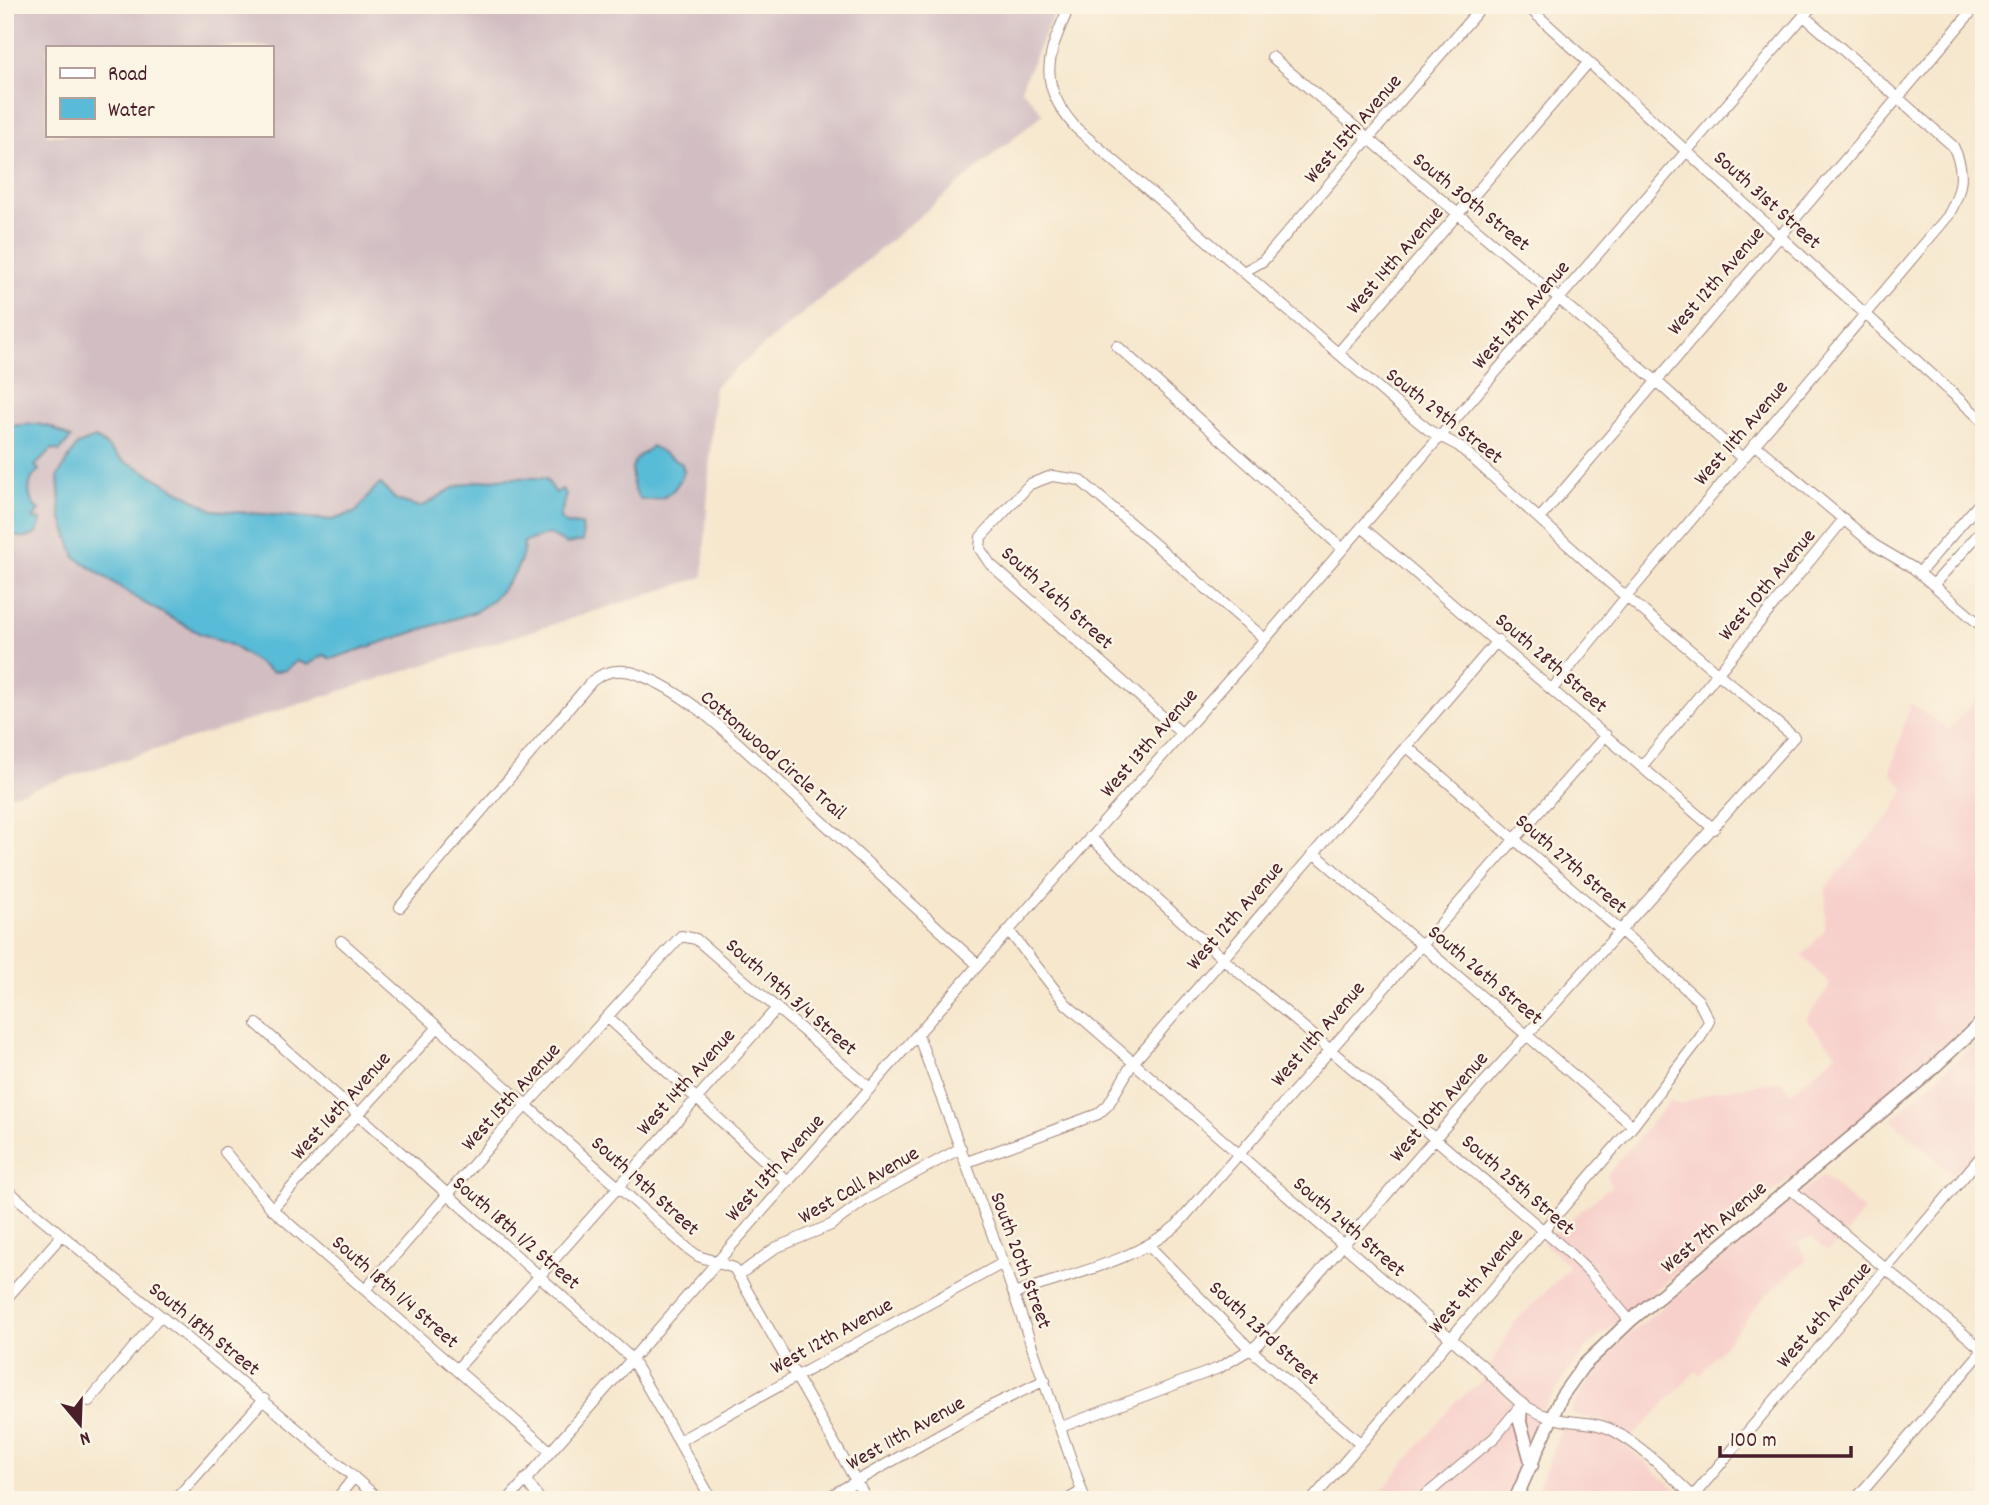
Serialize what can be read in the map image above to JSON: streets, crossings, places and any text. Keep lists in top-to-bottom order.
{
  "streets": {
    "main road": ["West 7th Avenue"],
    "street": [
      "West 15th Avenue",
      "South 31st Street",
      "South 30th Street",
      "West 14th Avenue",
      "West 12th Avenue",
      "West 13th Avenue",
      "South 29th Street",
      "West 11th Avenue",
      "West 10th Avenue",
      "South 26th Street",
      "South 28th Street",
      "Cottonwood Circle Trail",
      "South 27th Street",
      "South 19th 3/4 Street",
      "West 16th Avenue",
      "West Call Avenue",
      "South 25th Street",
      "South 19th Street",
      "South 24th Street",
      "South 18th 1/2 Street",
      "South 20th Street",
      "West 9th Avenue",
      "South 18th 1/4 Street",
      "West 6th Avenue",
      "South 18th Street",
      "South 23rd Street"
    ]
  },
  "crossings": [
    ["West 15th Avenue", "South 30th Street"],
    ["West 15th Avenue", "South 29th Street"],
    ["West 15th Avenue", "South 19th 3/4 Street"],
    ["West 15th Avenue", "South 19th Street"],
    ["West 15th Avenue", "South 18th 1/2 Street"],
    ["West 15th Avenue", "South 18th 1/4 Street"],
    ["South 31st Street", "West 14th Avenue"],
    ["South 31st Street", "West 12th Avenue"],
    ["South 31st Street", "West 13th Avenue"],
    ["South 31st Street", "West 11th Avenue"],
    ["South 30th Street", "West 14th Avenue"],
    ["South 30th Street", "West 12th Avenue"],
    ["South 30th Street", "West 13th Avenue"],
    ["South 30th Street", "West 11th Avenue"],
    ["West 14th Avenue", "South 29th Street"],
    ["West 14th Avenue", "South 19th 3/4 Street"],
    ["West 14th Avenue", "South 19th Street"],
    ["West 14th Avenue", "South 18th 1/2 Street"],
    ["West 14th Avenue", "South 18th 1/4 Street"],
    ["West 12th Avenue", "South 29th Street"],
    ["West 12th Avenue", "West 11th Avenue"],
    ["West 12th Avenue", "South 26th Street"],
    ["West 12th Avenue", "South 28th Street"],
    ["West 12th Avenue", "South 27th Street"],
    ["West 12th Avenue", "South 25th Street"],
    ["West 12th Avenue", "South 19th Street"],
    ["West 12th Avenue", "South 24th Street"],
    ["West 12th Avenue", "South 18th 1/2 Street"],
    ["West 12th Avenue", "South 20th Street"],
    ["West 13th Avenue", "South 29th Street"],
    ["West 13th Avenue", "South 26th Street"],
    ["West 13th Avenue", "South 28th Street"],
    ["West 13th Avenue", "Cottonwood Circle Trail"],
    ["West 13th Avenue", "South 19th 3/4 Street"],
    ["West 13th Avenue", "South 25th Street"],
    ["West 13th Avenue", "South 19th Street"],
    ["West 13th Avenue", "South 24th Street"],
    ["West 13th Avenue", "South 18th 1/2 Street"],
    ["West 13th Avenue", "South 20th Street"],
    ["West 13th Avenue", "South 18th 1/4 Street"],
    ["South 29th Street", "West 11th Avenue"],
    ["South 29th Street", "West 10th Avenue"],
    ["West 11th Avenue", "South 26th Street"],
    ["West 11th Avenue", "South 28th Street"],
    ["West 11th Avenue", "South 27th Street"],
    ["West 11th Avenue", "South 25th Street"],
    ["West 11th Avenue", "South 19th Street"],
    ["West 11th Avenue", "South 24th Street"],
    ["West 11th Avenue", "South 20th Street"],
    ["West 11th Avenue", "South 23rd Street"],
    ["West 10th Avenue", "South 26th Street"],
    ["West 10th Avenue", "South 28th Street"],
    ["West 10th Avenue", "South 27th Street"],
    ["West 10th Avenue", "South 25th Street"],
    ["West 10th Avenue", "South 24th Street"],
    ["West 10th Avenue", "South 20th Street"],
    ["West 10th Avenue", "South 23rd Street"],
    ["South 26th Street", "West 9th Avenue"],
    ["South 27th Street", "West 9th Avenue"],
    ["West 16th Avenue", "South 19th Street"],
    ["West 16th Avenue", "South 18th 1/2 Street"],
    ["West 16th Avenue", "South 18th 1/4 Street"],
    ["West Call Avenue", "South 19th Street"],
    ["West Call Avenue", "South 20th Street"],
    ["South 25th Street", "West 7th Avenue"],
    ["South 25th Street", "West 9th Avenue"],
    ["South 24th Street", "West 7th Avenue"],
    ["South 24th Street", "West 9th Avenue"],
    ["South 24th Street", "West 6th Avenue"],
    ["West 9th Avenue", "South 23rd Street"]
  ],
  "legend": ["Road", "Water"],
  "scale_bar": "100 m",
  "north": "bottom"
}
